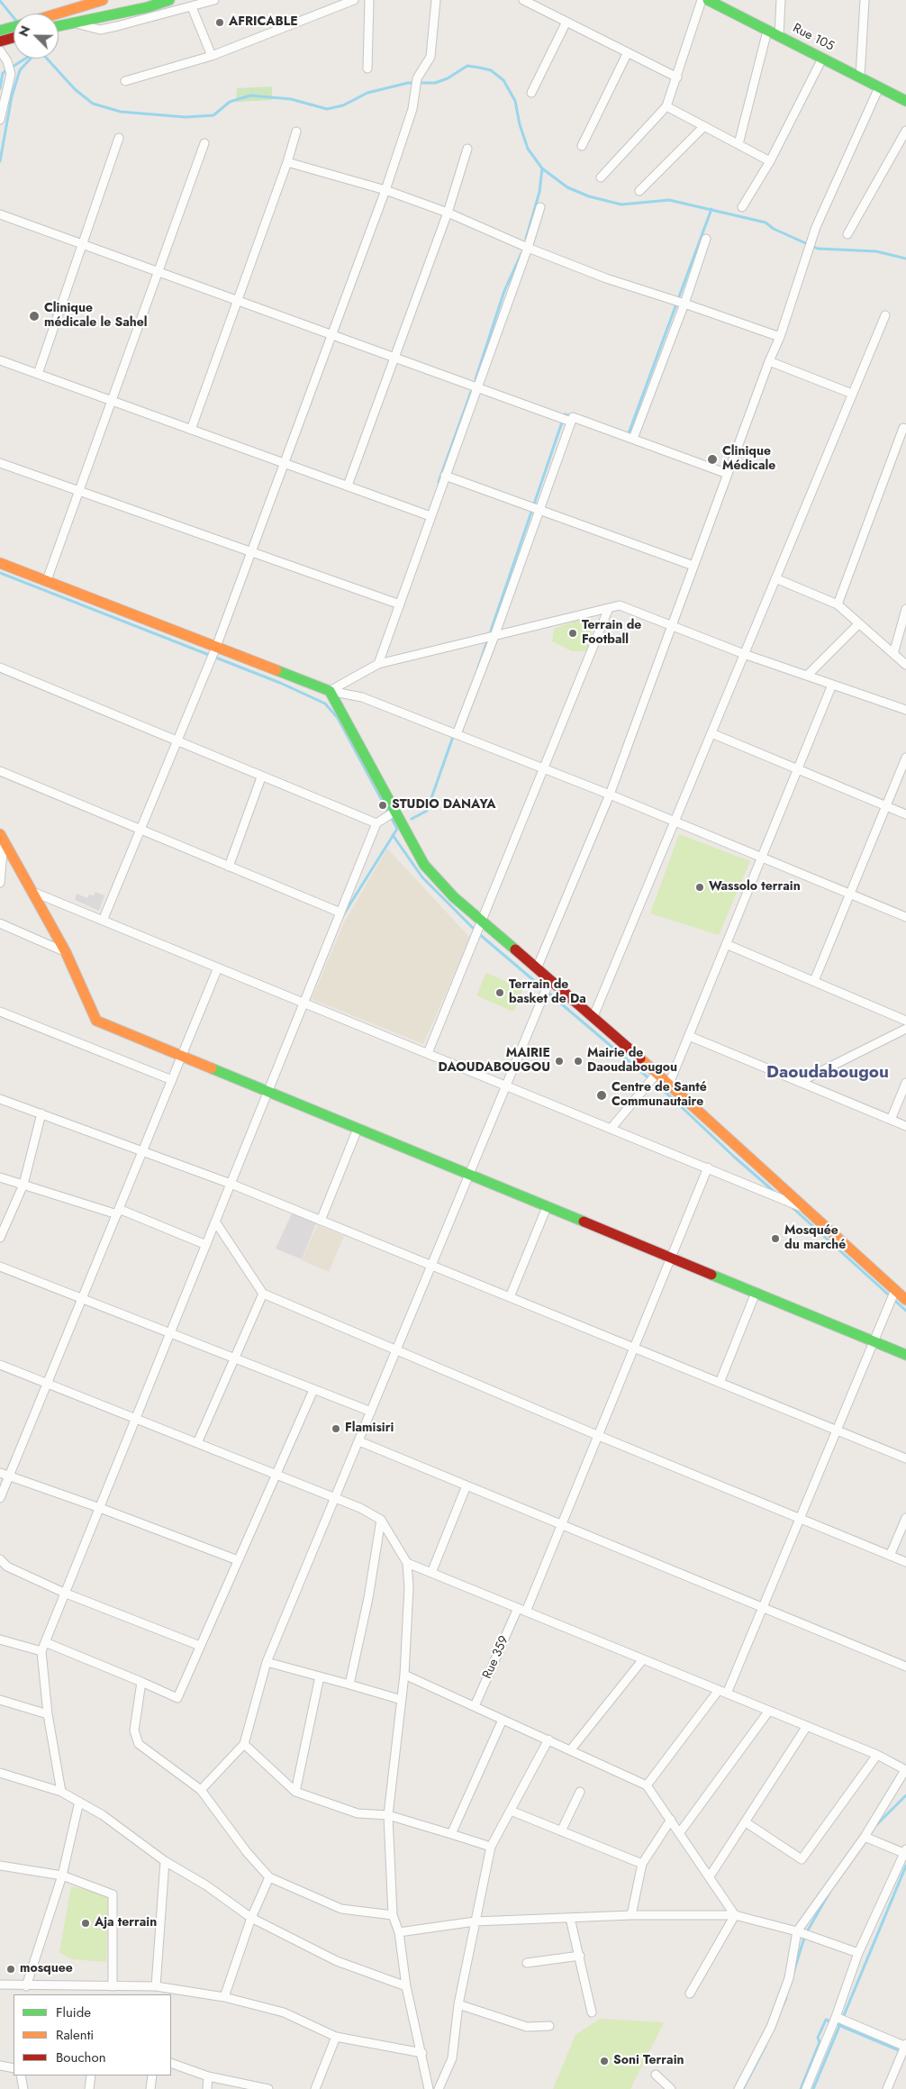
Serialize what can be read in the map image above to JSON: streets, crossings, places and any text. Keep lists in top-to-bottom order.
{
  "streets": {
    "main road": ["Rue 105"],
    "street": ["Rue 359"]
  },
  "districts": ["Daoudabougou"],
  "places": [
    "AFRICABLE",
    "Clinique médicale le Sahel",
    "Clinique Médicale",
    "Terrain de Football",
    "STUDIO DANAYA",
    "Wassolo terrain",
    "Terrain de basket de Da",
    "MAIRIE DAOUDABOUGOU",
    "Mairie de Daoudabougou",
    "Centre de Santé Communautaire",
    "Mosquée du marché",
    "Flamisiri",
    "Aja terrain",
    "mosquee",
    "Soni Terrain"
  ],
  "legend": ["Fluide", "Ralenti", "Bouchon"],
  "north": "top left"
}
